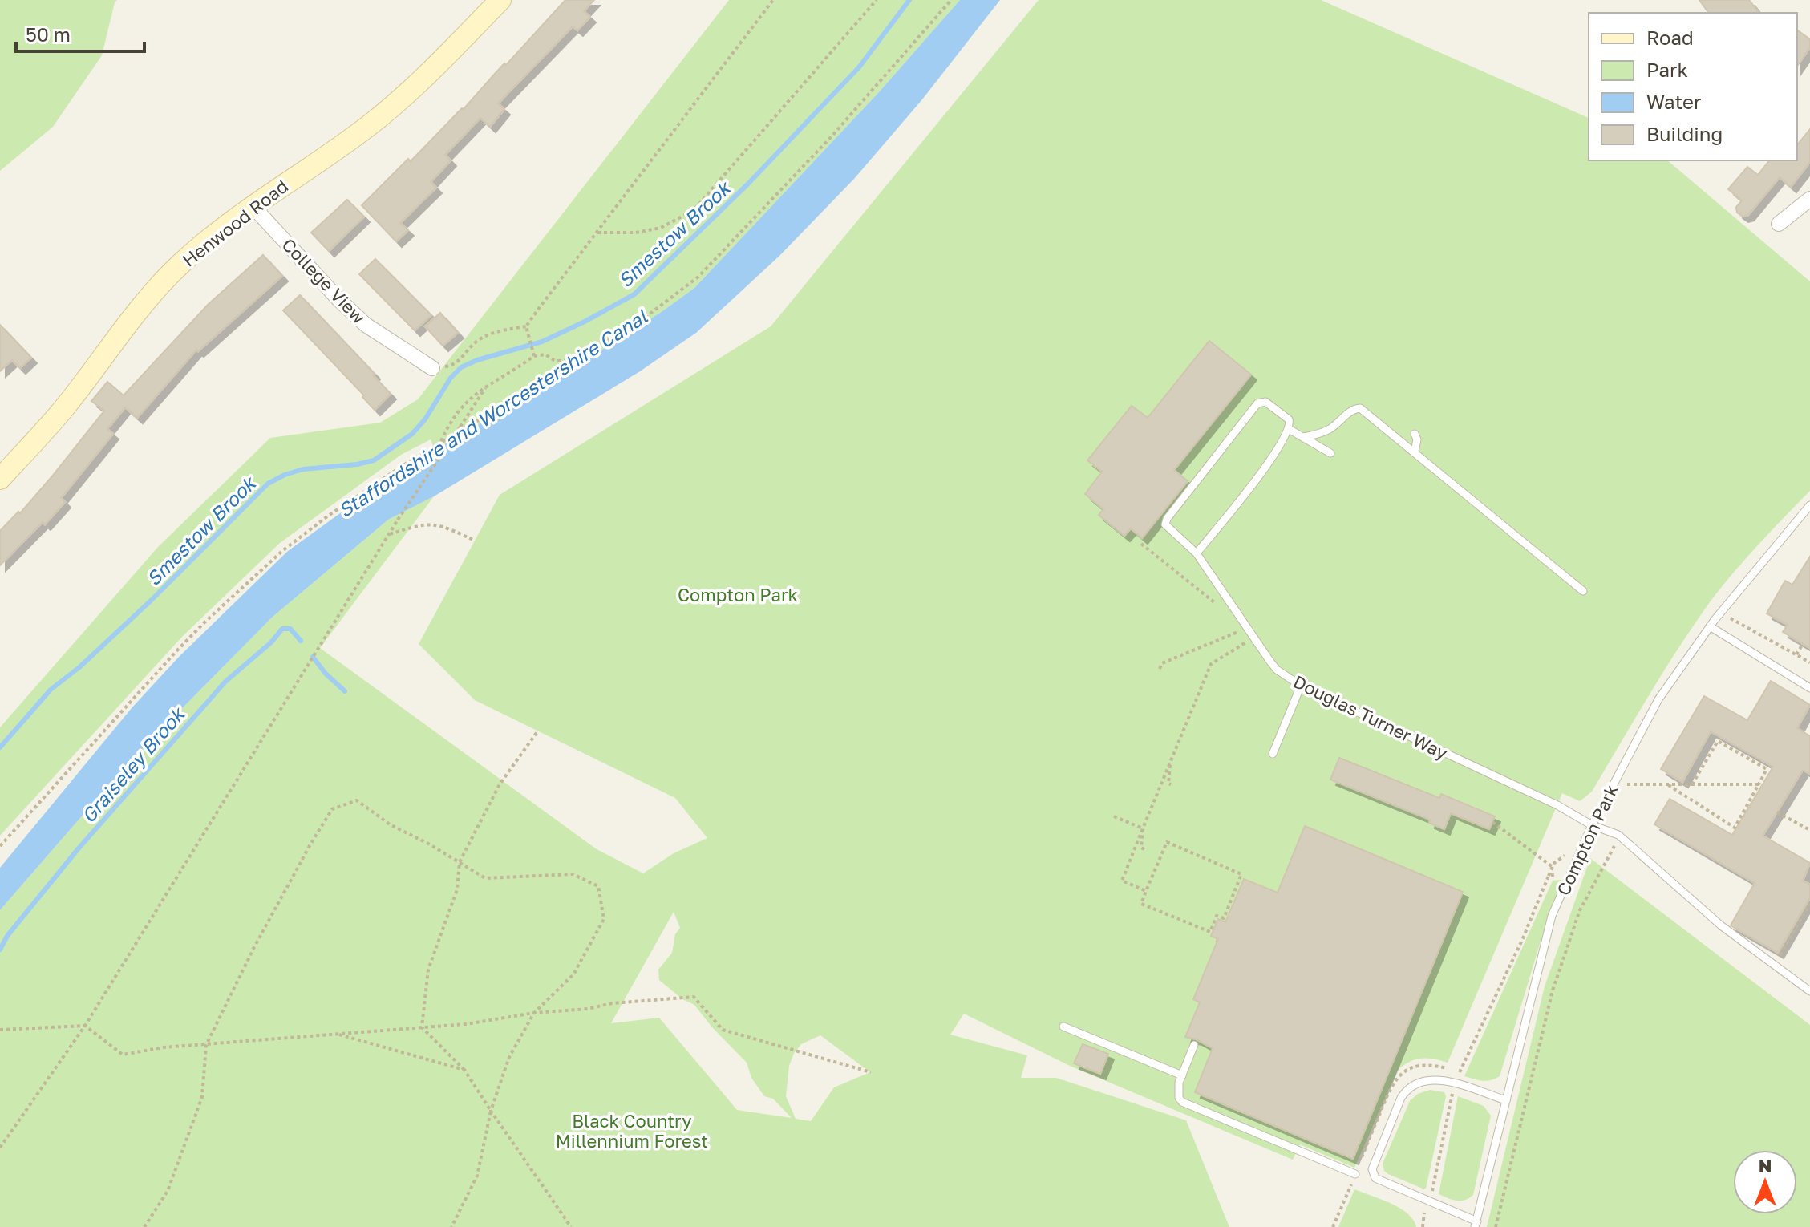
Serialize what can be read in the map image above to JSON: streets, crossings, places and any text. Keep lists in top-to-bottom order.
{
  "streets": {
    "main road": ["Henwood Road"],
    "street": ["College View"],
    "lane": ["Douglas Turner Way", "Compton Park"]
  },
  "crossings": [
    ["Henwood Road", "College View"],
    ["Douglas Turner Way", "Compton Park"]
  ],
  "water": ["Smestow Brook", "Staffordshire and Worcestershire Canal", "Graiseley Brook"],
  "parks": ["Compton Park", "Black Country Millennium Forest"],
  "legend": [
    "Road",
    "Park",
    "Water",
    "Building"
  ],
  "scale_bar": "50 m",
  "north": "top"
}
